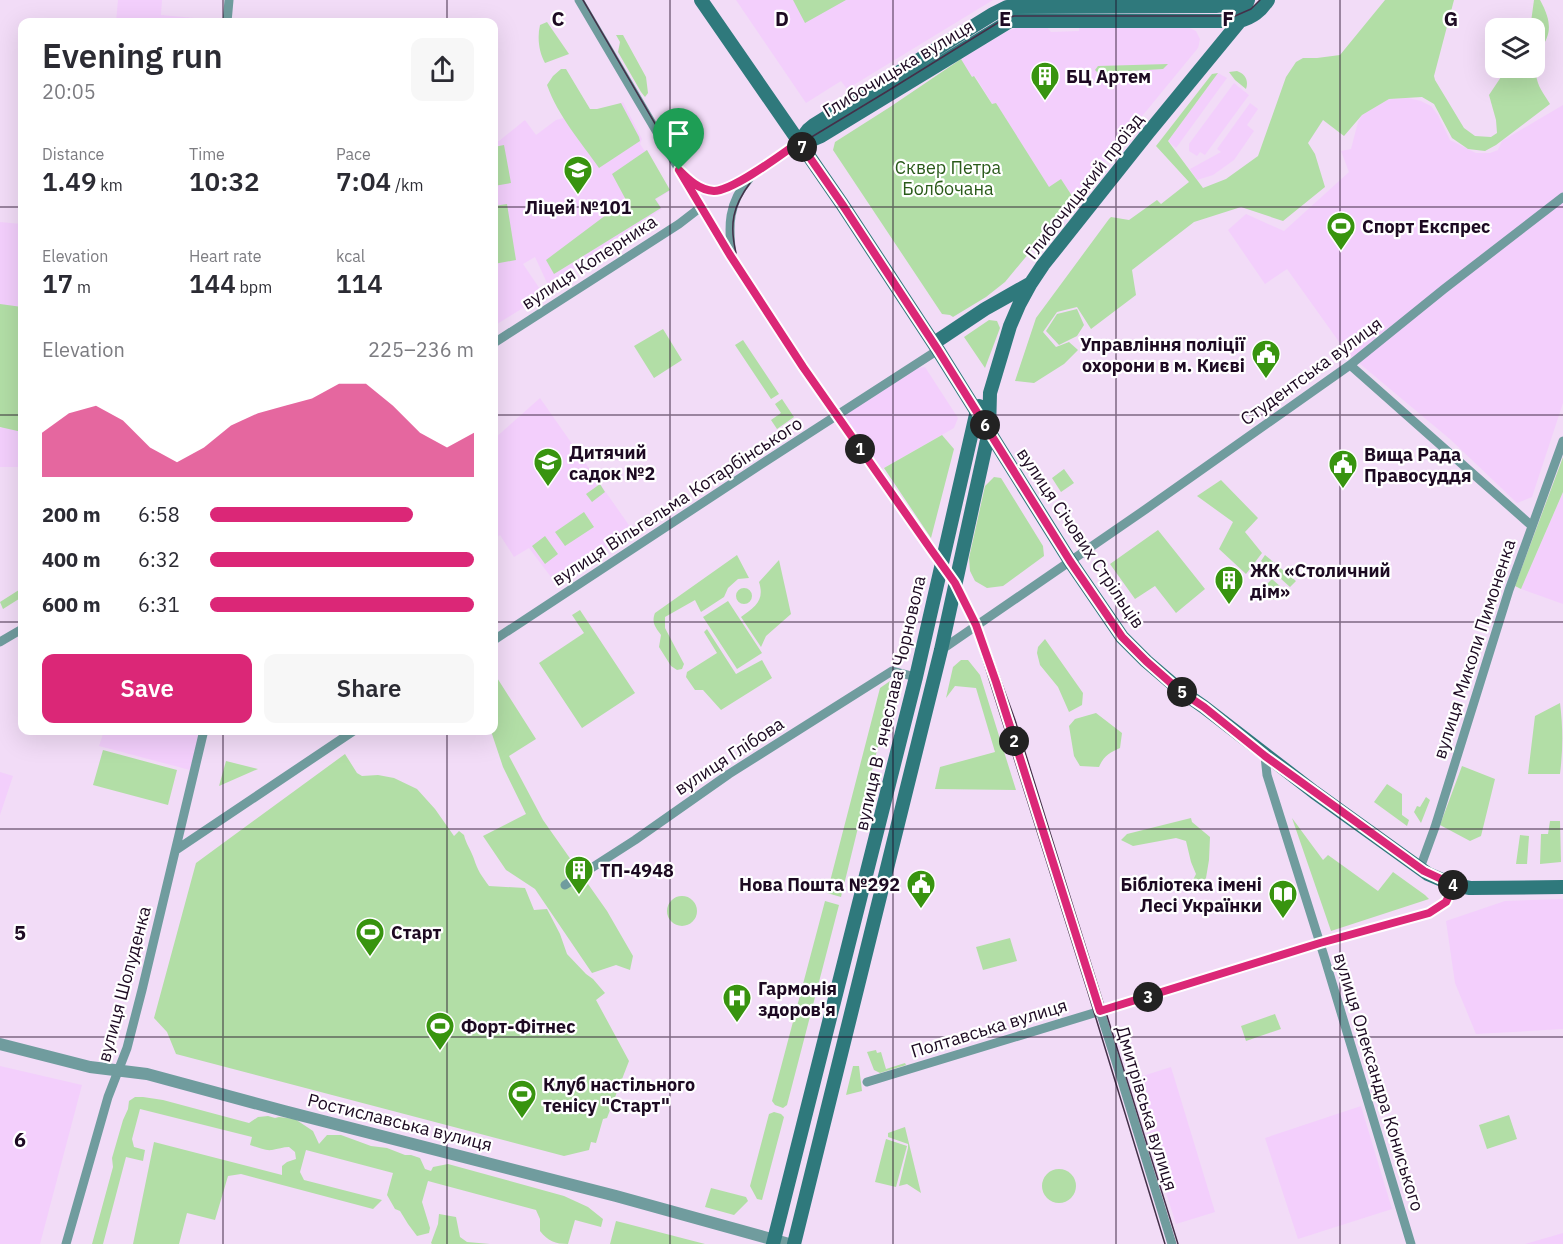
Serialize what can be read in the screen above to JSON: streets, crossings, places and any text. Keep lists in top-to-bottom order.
{
  "streets": {
    "main road": [
      "Глибочицька вулиця",
      "Глибочицький проїзд",
      "вулиця Січових Стрільців",
      "вулиця Вʼячеслава Чорновола"
    ],
    "street": [
      "вулиця Коперника",
      "Студентська вулиця",
      "вулиця Вільгельма Котарбінського",
      "вулиця Миколи Пимоненка",
      "вулиця Глібова",
      "вулиця Шолуденка",
      "Полтавська вулиця",
      "вулиця Олександра Кониського",
      "Дмитрівська вулиця",
      "Ростиславська вулиця"
    ]
  },
  "crossings": [
    ["Глибочицька вулиця", "Глибочицький проїзд"],
    ["Глибочицька вулиця", "вулиця Січових Стрільців"],
    ["Глибочицький проїзд", "вулиця Вʼячеслава Чорновола"],
    ["вулиця Коперника", "Дмитрівська вулиця"],
    ["Студентська вулиця", "вулиця Січових Стрільців"],
    ["вулиця Вільгельма Котарбінського", "вулиця Січових Стрільців"],
    ["вулиця Вільгельма Котарбінського", "Дмитрівська вулиця"],
    ["вулиця Січових Стрільців", "вулиця Миколи Пимоненка"],
    ["вулиця Січових Стрільців", "вулиця Вʼячеслава Чорновола"],
    ["вулиця Січових Стрільців", "Полтавська вулиця"],
    ["вулиця Січових Стрільців", "вулиця Олександра Кониського"],
    ["вулиця Вʼячеслава Чорновола", "вулиця Глібова"],
    ["вулиця Вʼячеслава Чорновола", "Дмитрівська вулиця"],
    ["вулиця Вʼячеслава Чорновола", "Ростиславська вулиця"],
    ["вулиця Шолуденка", "Ростиславська вулиця"],
    ["Полтавська вулиця", "вулиця Олександра Кониського"],
    ["Полтавська вулиця", "Дмитрівська вулиця"]
  ],
  "parks": ["Сквер Петра Болбочана"],
  "places": {
    "building": ["БЦ Артем", "ЖК «Столичний дім»", "ТП-4948"],
    "school or university": ["Ліцей №101", "Дитячий садок №2"],
    "sports": [
      "Спорт Експрес",
      "Старт",
      "Форт-Фітнес",
      "Клуб настільного тенісу \"Старт\""
    ],
    "public building": ["Управління поліції охорони в м. Києві", "Вища Рада Правосуддя", "Нова Пошта №292"],
    "library": ["Бібліотека імені Лесі Українки"],
    "hospital": ["Гармонія здоров'я"]
  },
  "page": {
    "heading": ["Evening run", "20:05"],
    "stats": [
      ["Distance", "1.49 km"],
      ["Time", "10:32"],
      ["Pace", "7:04 /km"],
      ["Elevation", "17 m"],
      ["Heart rate", "144 bpm"],
      ["kcal", "114"]
    ],
    "pins": [
      "7",
      "6",
      "1",
      "5",
      "2",
      "4",
      "3"
    ],
    "chart": ["Elevation", "225–236 m"],
    "list": [
      {
        "name": "200 m",
        "note": "6:58"
      },
      {
        "name": "400 m",
        "note": "6:32"
      },
      {
        "name": "600 m",
        "note": "6:31"
      }
    ],
    "buttons": ["Save", "Share"]
  },
  "grid": {
    "columns": [
      "C",
      "D",
      "E",
      "F",
      "G"
    ],
    "rows": ["5", "6"]
  }
}
